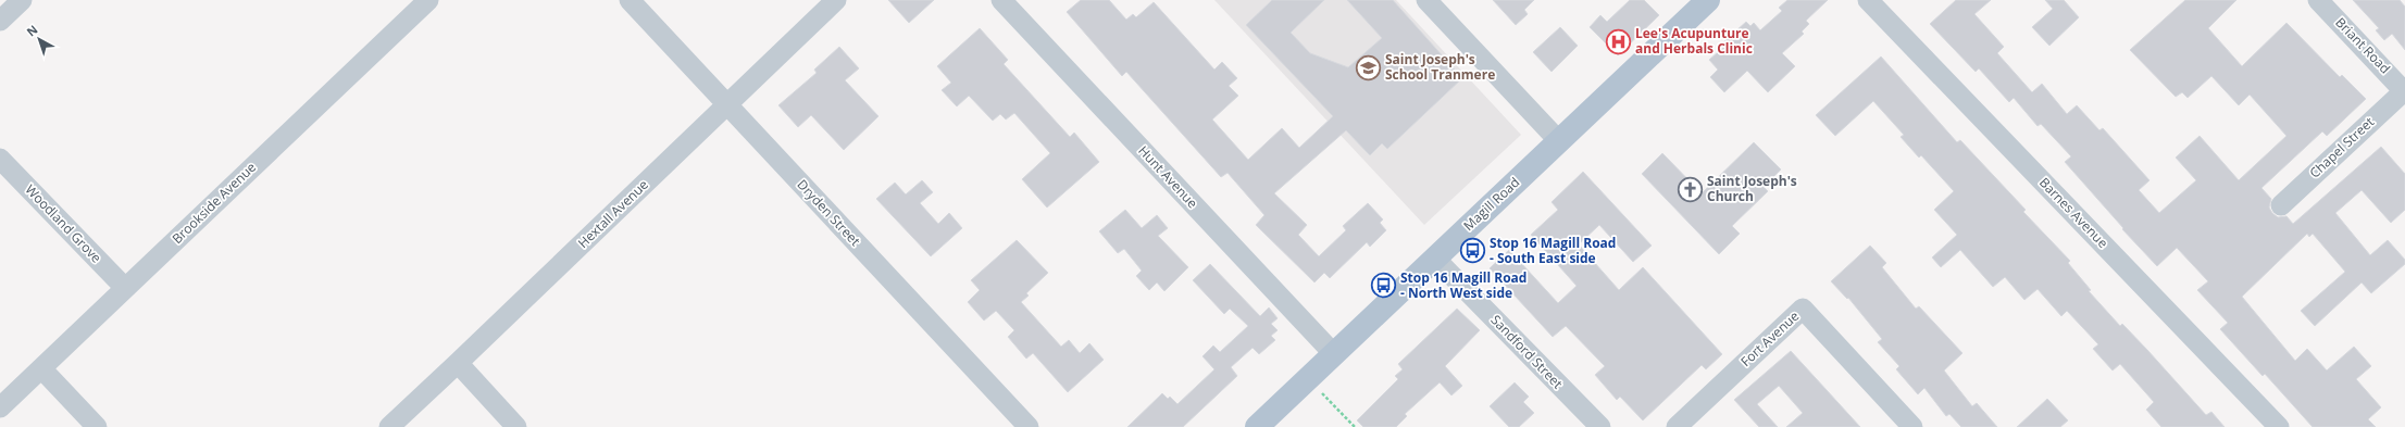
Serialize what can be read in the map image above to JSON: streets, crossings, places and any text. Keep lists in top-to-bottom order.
{
  "streets": {
    "main road": ["Magill Road"],
    "street": [
      "Briant Road",
      "Chapel Street",
      "Hunt Avenue",
      "Brookside Avenue",
      "Dryden Street",
      "Barnes Avenue",
      "Hextall Avenue",
      "Woodland Grove",
      "Fort Avenue",
      "Sandford Street"
    ]
  },
  "crossings": [
    ["Briant Road", "Chapel Street"],
    ["Hunt Avenue", "Magill Road"],
    ["Brookside Avenue", "Woodland Grove"],
    ["Magill Road", "Sandford Street"],
    ["Dryden Street", "Hextall Avenue"]
  ],
  "places": {
    "hospital": ["Lee's Acupunture and Herbals Clinic"],
    "school or university": ["Saint Joseph's School Tranmere"],
    "church": ["Saint Joseph's Church"],
    "bus stop": ["Stop 16 Magill Road - South East side", "Stop 16 Magill Road - North West side"]
  },
  "north": "top left"
}
